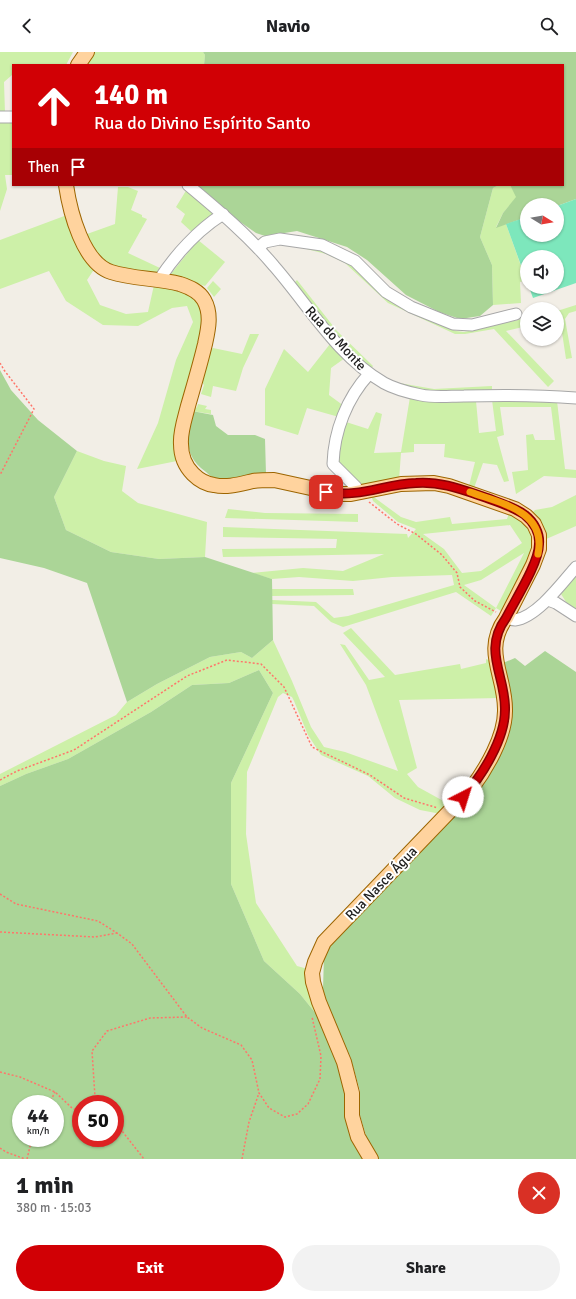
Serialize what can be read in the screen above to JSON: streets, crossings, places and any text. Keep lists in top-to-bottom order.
{
  "streets": {
    "main road": ["Rua Nasce Água"],
    "street": ["Rua do Monte"]
  },
  "north": "right",
  "page": {
    "header": "Navio",
    "turn": ["140 m", "Rua do Divino Espírito Santo"],
    "then": "Then",
    "speed": "44 km/h",
    "limit": "50",
    "heading": ["1 min", "380 m · 15:03"],
    "buttons": ["Exit", "Share"]
  }
}
